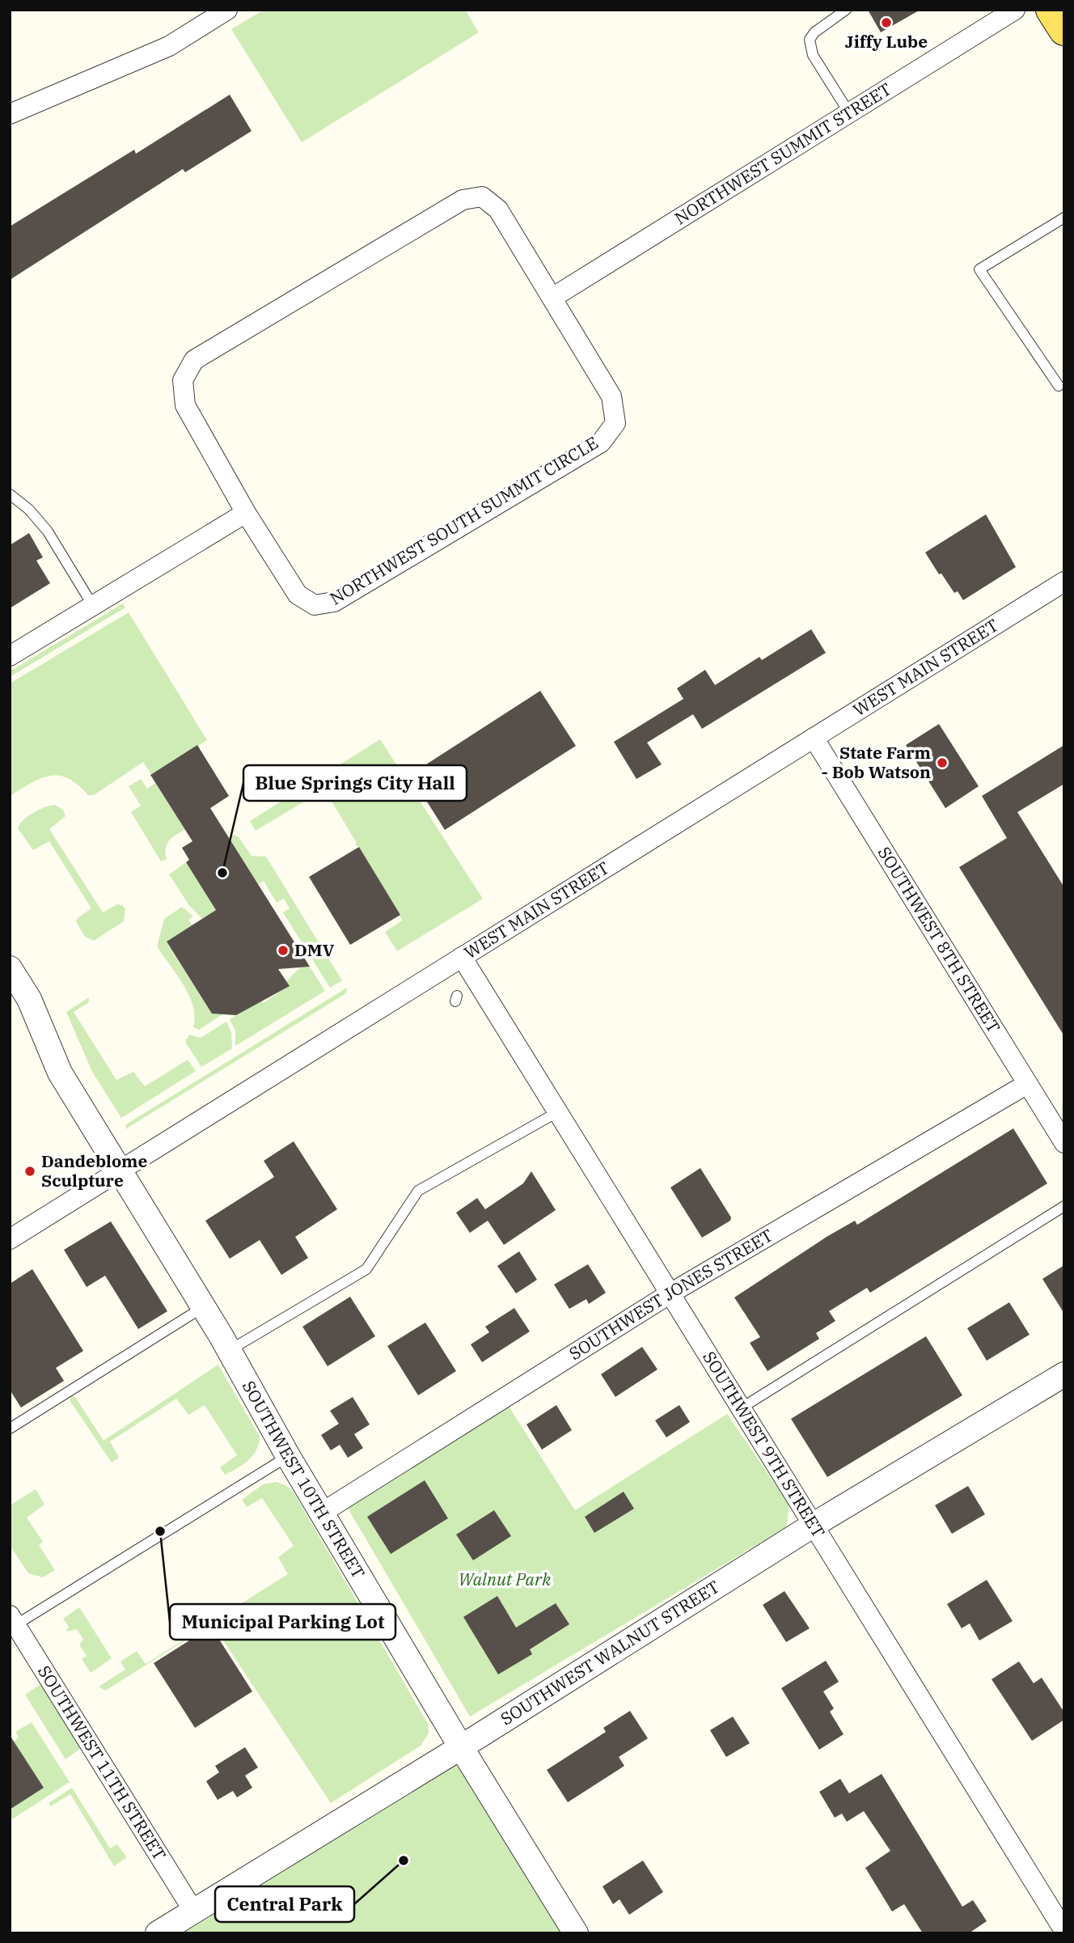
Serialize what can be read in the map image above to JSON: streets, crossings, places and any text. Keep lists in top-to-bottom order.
{
  "streets": {
    "street": [
      "NORTHWEST SUMMIT STREET",
      "NORTHWEST SOUTH SUMMIT CIRCLE",
      "WEST MAIN STREET",
      "SOUTHWEST 8TH STREET",
      "SOUTHWEST JONES STREET",
      "SOUTHWEST 9TH STREET",
      "SOUTHWEST 10TH STREET",
      "SOUTHWEST WALNUT STREET",
      "SOUTHWEST 11TH STREET"
    ]
  },
  "crossings": [
    ["NORTHWEST SUMMIT STREET", "NORTHWEST SOUTH SUMMIT CIRCLE"],
    ["WEST MAIN STREET", "SOUTHWEST 8TH STREET"],
    ["WEST MAIN STREET", "SOUTHWEST 9TH STREET"],
    ["WEST MAIN STREET", "SOUTHWEST 10TH STREET"],
    ["SOUTHWEST 8TH STREET", "SOUTHWEST JONES STREET"],
    ["SOUTHWEST JONES STREET", "SOUTHWEST 9TH STREET"],
    ["SOUTHWEST JONES STREET", "SOUTHWEST 10TH STREET"],
    ["SOUTHWEST 9TH STREET", "SOUTHWEST WALNUT STREET"],
    ["SOUTHWEST 10TH STREET", "SOUTHWEST WALNUT STREET"],
    ["SOUTHWEST WALNUT STREET", "SOUTHWEST 11TH STREET"]
  ],
  "parks": ["Walnut Park"],
  "places": [
    "Jiffy Lube",
    "State Farm - Bob Watson",
    "Blue Springs City Hall",
    "DMV",
    "Dandeblome Sculpture",
    "Municipal Parking Lot",
    "Central Park"
  ]
}
